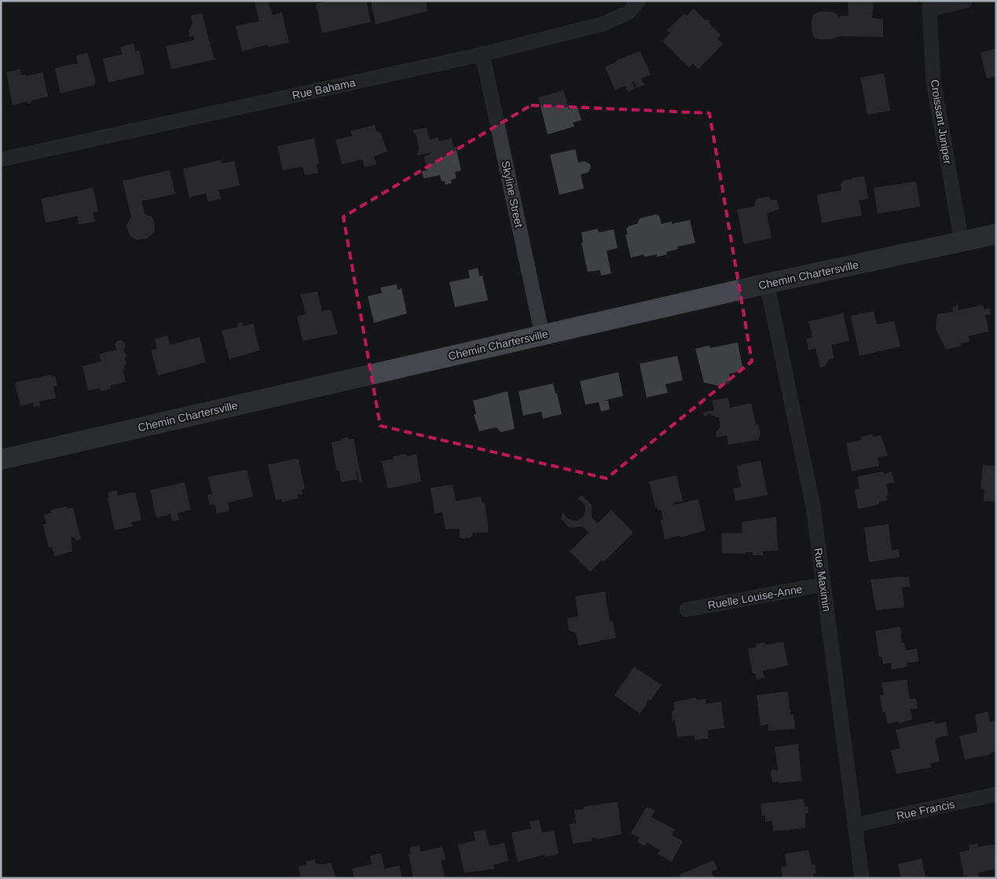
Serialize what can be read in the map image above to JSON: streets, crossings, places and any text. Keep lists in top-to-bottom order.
{
  "streets": {
    "street": [
      "Rue Bahama",
      "Croissant Juniper",
      "Skyline Street",
      "Chemin Chartersville",
      "Rue Maximin",
      "Ruelle Louise-Anne",
      "Rue Francis"
    ]
  },
  "crossings": [
    ["Rue Bahama", "Skyline Street"],
    ["Croissant Juniper", "Chemin Chartersville"],
    ["Skyline Street", "Chemin Chartersville"],
    ["Chemin Chartersville", "Rue Maximin"],
    ["Rue Maximin", "Ruelle Louise-Anne"],
    ["Rue Maximin", "Rue Francis"]
  ]
}
